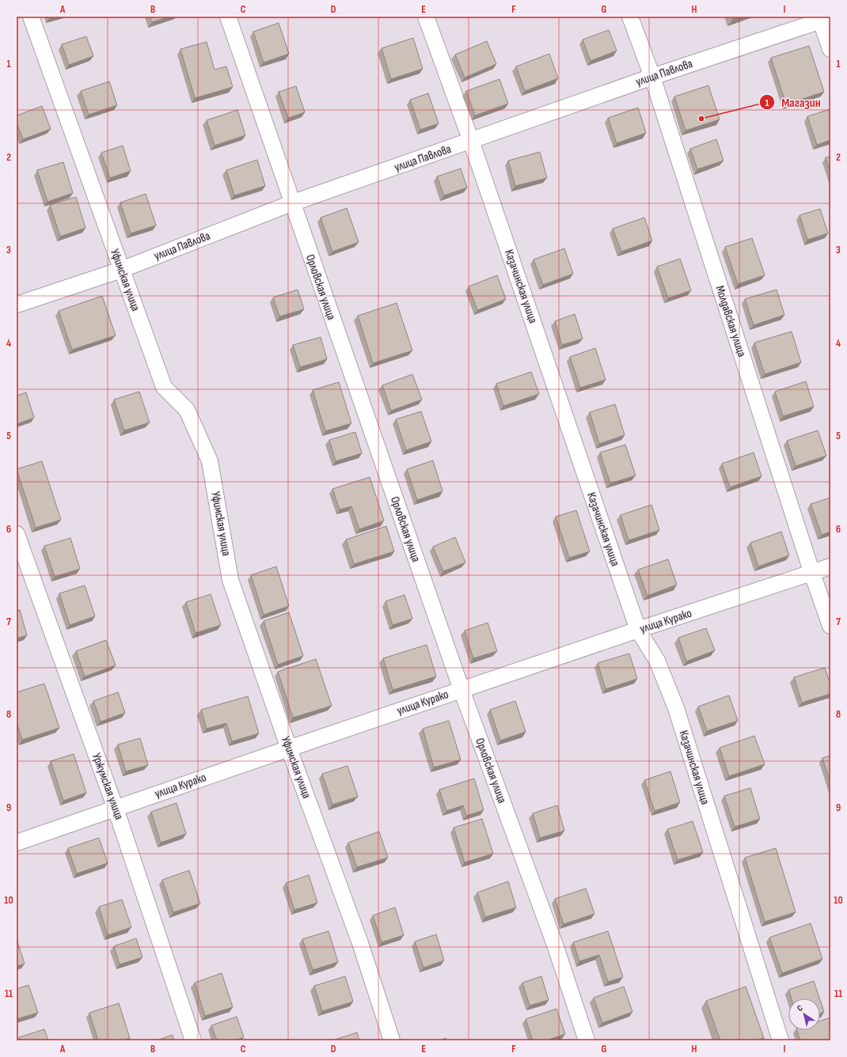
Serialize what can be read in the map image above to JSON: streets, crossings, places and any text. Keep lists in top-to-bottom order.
{
  "streets": {
    "street": [
      "улица Павлова",
      "Уфимская улица",
      "Казачинская улица",
      "Орловская улица",
      "Молдавская улица",
      "улица Курако",
      "Уржумская улица"
    ]
  },
  "crossings": [
    ["улица Павлова", "Уфимская улица"],
    ["улица Павлова", "Казачинская улица"],
    ["улица Павлова", "Орловская улица"],
    ["улица Павлова", "Молдавская улица"],
    ["Уфимская улица", "улица Курако"],
    ["Казачинская улица", "улица Курако"],
    ["Орловская улица", "улица Курако"],
    ["Молдавская улица", "улица Курако"],
    ["улица Курако", "Уржумская улица"]
  ],
  "places": ["Магазин"],
  "north": "top left",
  "grid": {
    "columns": [
      "A",
      "B",
      "C",
      "D",
      "E",
      "F",
      "G",
      "H",
      "I"
    ],
    "rows": [
      "1",
      "2",
      "3",
      "4",
      "5",
      "6",
      "7",
      "8",
      "9",
      "10",
      "11"
    ]
  }
}
